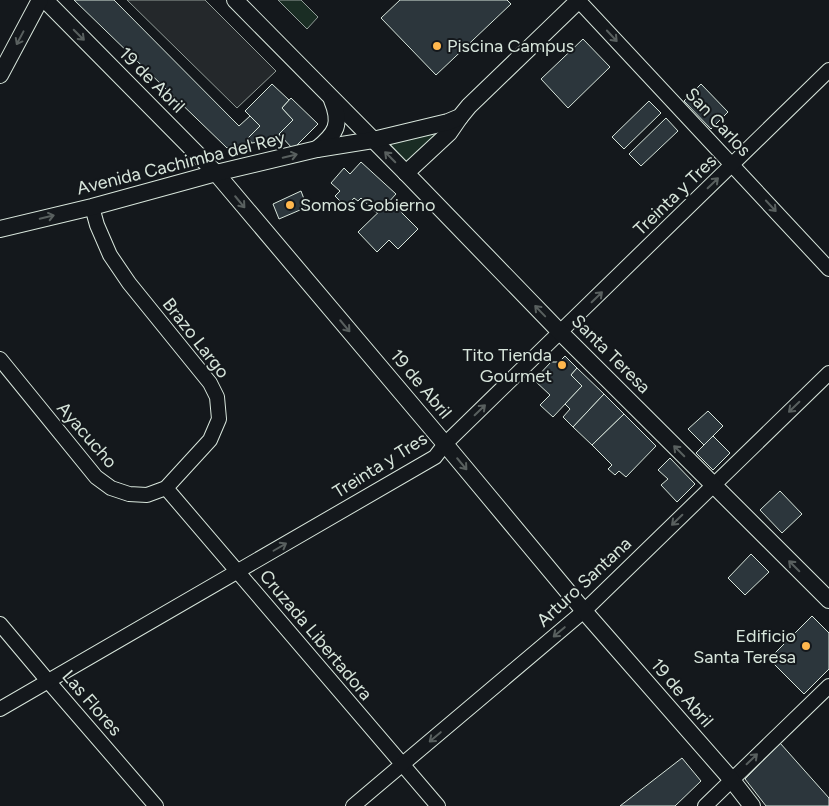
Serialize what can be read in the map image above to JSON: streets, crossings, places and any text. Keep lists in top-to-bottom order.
{
  "streets": {
    "street": [
      "19 de Abril",
      "San Carlos",
      "Avenida Cachimba del Rey",
      "Treinta y Tres",
      "Brazo Largo",
      "Santa Teresa",
      "Ayacucho",
      "Arturo Santana",
      "Cruzada Libertadora",
      "Las Flores"
    ]
  },
  "crossings": [
    ["19 de Abril", "Avenida Cachimba del Rey"],
    ["19 de Abril", "Treinta y Tres"],
    ["19 de Abril", "Arturo Santana"],
    ["San Carlos", "Treinta y Tres"],
    ["Avenida Cachimba del Rey", "Brazo Largo"],
    ["Avenida Cachimba del Rey", "Santa Teresa"],
    ["Treinta y Tres", "Santa Teresa"],
    ["Treinta y Tres", "Cruzada Libertadora"],
    ["Treinta y Tres", "Las Flores"],
    ["Brazo Largo", "Ayacucho"],
    ["Brazo Largo", "Cruzada Libertadora"],
    ["Santa Teresa", "Arturo Santana"],
    ["Ayacucho", "Cruzada Libertadora"],
    ["Arturo Santana", "Cruzada Libertadora"]
  ],
  "one_way": [
    "19 de Abril",
    "San Carlos",
    "Avenida Cachimba del Rey",
    "Treinta y Tres",
    "Santa Teresa",
    "Arturo Santana"
  ],
  "places": [
    "Piscina Campus",
    "Somos Gobierno",
    "Tito Tienda Gourmet",
    "Edificio Santa Teresa"
  ]
}
